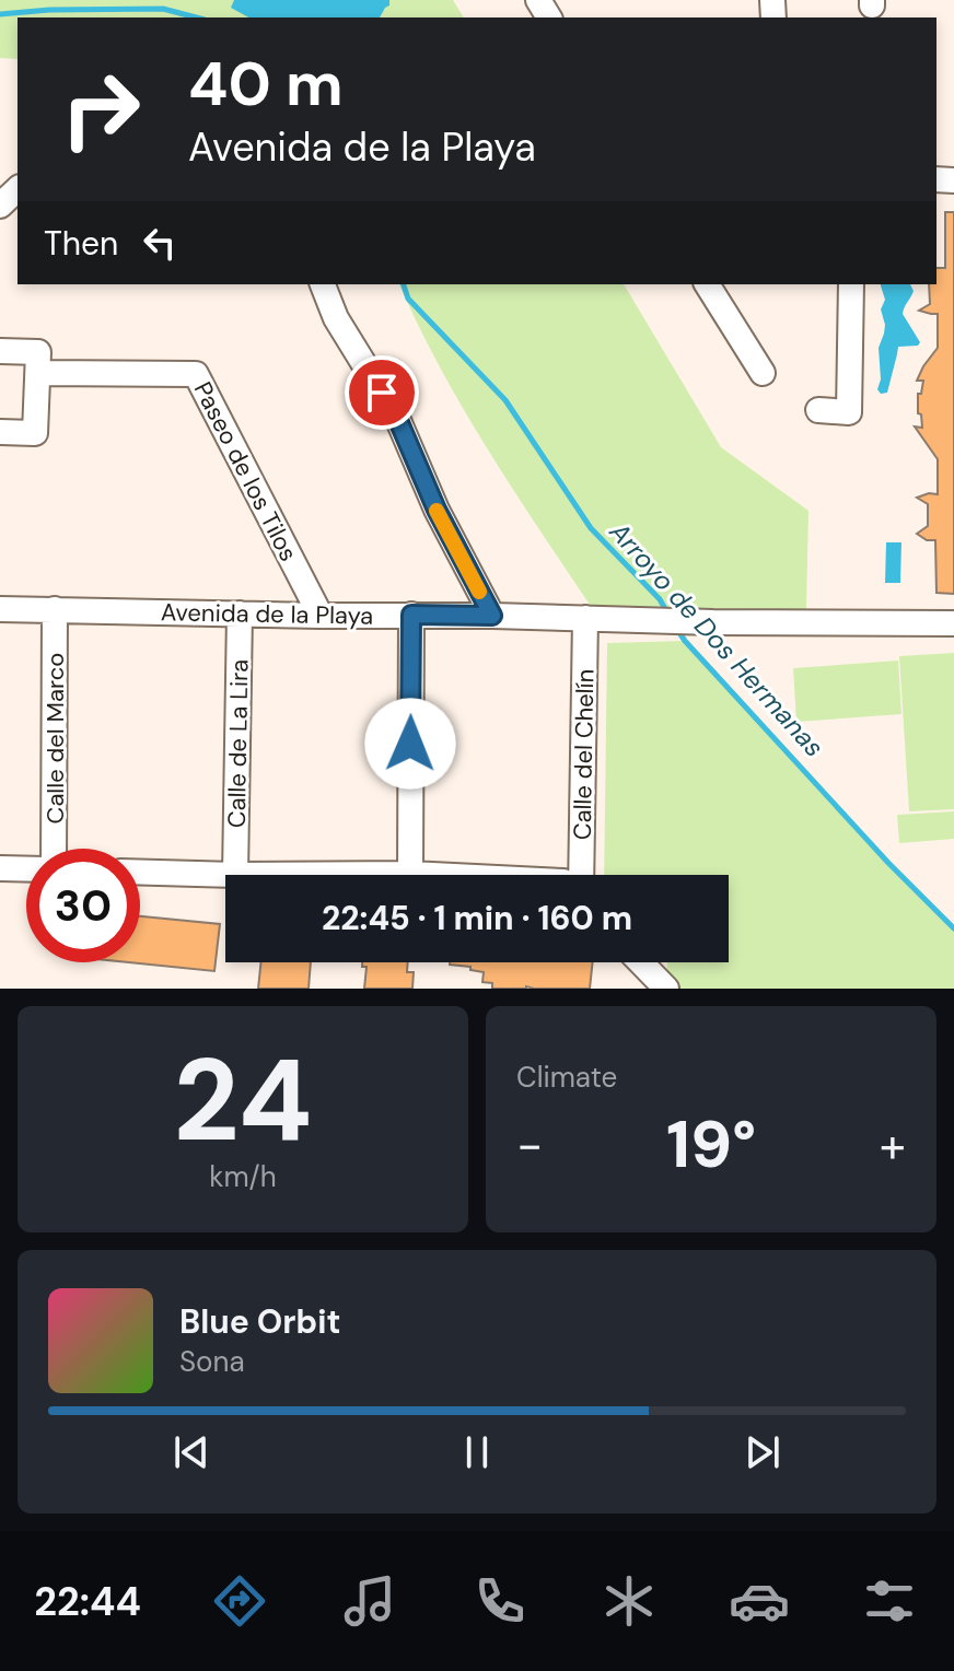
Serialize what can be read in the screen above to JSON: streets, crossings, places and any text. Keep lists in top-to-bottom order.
{
  "streets": {
    "street": [
      "Paseo de los Tilos",
      "Avenida de la Playa",
      "Calle del Marco",
      "Calle de La Lira",
      "Calle del Chelín"
    ]
  },
  "crossings": [
    ["Paseo de los Tilos", "Avenida de la Playa"],
    ["Avenida de la Playa", "Calle del Marco"],
    ["Avenida de la Playa", "Calle de La Lira"],
    ["Avenida de la Playa", "Calle del Chelín"]
  ],
  "water": ["Arroyo de Dos Hermanas"],
  "page": {
    "turn": ["40 m", "Avenida de la Playa"],
    "then": "Then",
    "limit": "30",
    "trip": "22:45 · 1 min · 160 m",
    "tile": [
      ["24", "km/h"],
      "Climate"
    ],
    "heat": ["−", "19°", "+"],
    "song": ["Blue Orbit", "Sona"],
    "tabs": "22:44"
  }
}
